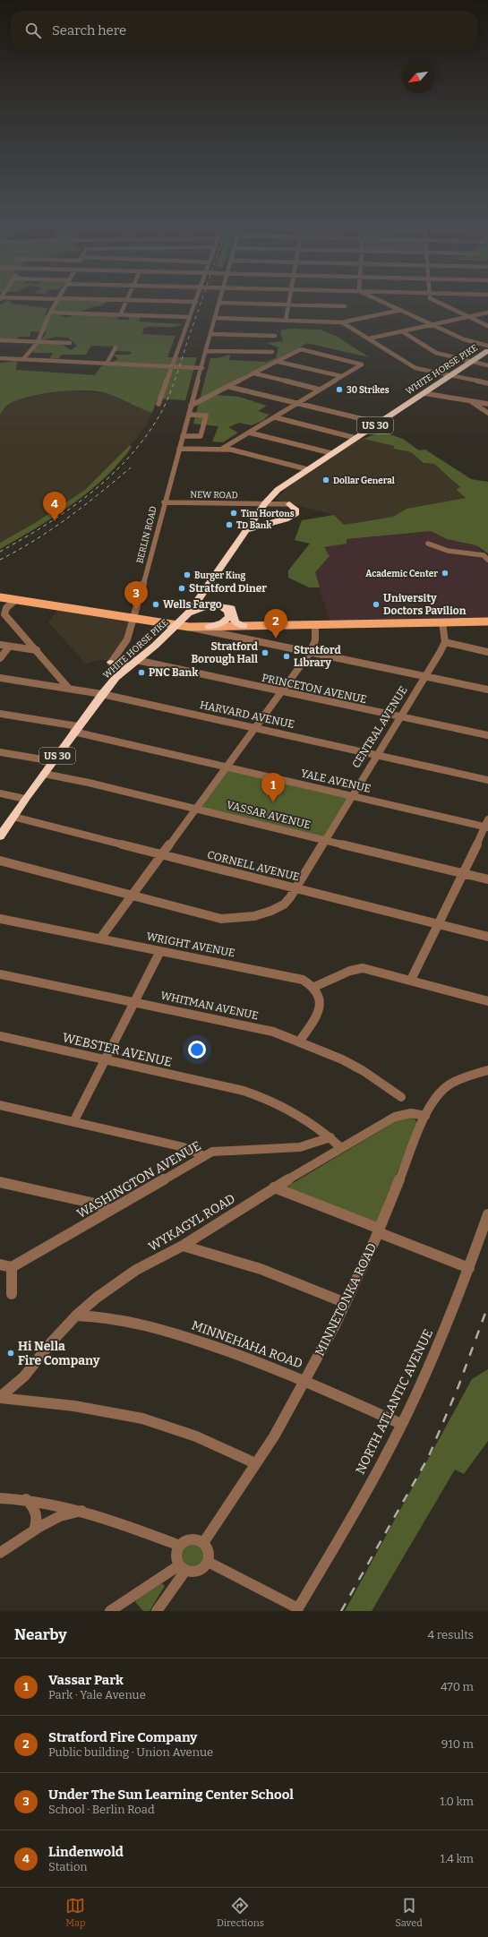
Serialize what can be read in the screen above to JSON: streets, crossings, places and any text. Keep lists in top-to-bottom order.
{
  "streets": {
    "highway": ["WHITE HORSE PIKE", "US 30"],
    "street": [
      "NEW ROAD",
      "BERLIN ROAD",
      "PRINCETON AVENUE",
      "HARVARD AVENUE",
      "CENTRAL AVENUE",
      "YALE AVENUE",
      "VASSAR AVENUE",
      "CORNELL AVENUE",
      "WRIGHT AVENUE",
      "WHITMAN AVENUE",
      "WEBSTER AVENUE",
      "WASHINGTON AVENUE",
      "WYKAGYL ROAD",
      "MINNETONKA ROAD",
      "MINNEHAHA ROAD",
      "NORTH ATLANTIC AVENUE"
    ]
  },
  "crossings": [
    ["WHITE HORSE PIKE", "NEW ROAD"],
    ["WHITE HORSE PIKE", "PRINCETON AVENUE"],
    ["WHITE HORSE PIKE", "HARVARD AVENUE"],
    ["WHITE HORSE PIKE", "YALE AVENUE"],
    ["WHITE HORSE PIKE", "VASSAR AVENUE"],
    ["WHITE HORSE PIKE", "CORNELL AVENUE"],
    ["NEW ROAD", "BERLIN ROAD"],
    ["PRINCETON AVENUE", "CENTRAL AVENUE"],
    ["HARVARD AVENUE", "CENTRAL AVENUE"],
    ["CENTRAL AVENUE", "YALE AVENUE"],
    ["CENTRAL AVENUE", "VASSAR AVENUE"],
    ["CENTRAL AVENUE", "CORNELL AVENUE"],
    ["WEBSTER AVENUE", "WASHINGTON AVENUE"],
    ["WEBSTER AVENUE", "WYKAGYL ROAD"],
    ["WYKAGYL ROAD", "MINNETONKA ROAD"],
    ["WYKAGYL ROAD", "MINNEHAHA ROAD"],
    ["MINNETONKA ROAD", "MINNEHAHA ROAD"],
    ["MINNEHAHA ROAD", "NORTH ATLANTIC AVENUE"]
  ],
  "places": [
    "30 Strikes",
    "Dollar General",
    "Tim Hortons",
    "TD Bank",
    "Academic Center",
    "Burger King",
    "Stratford Diner",
    "Wells Fargo",
    "University Doctors Pavilion",
    "Stratford Borough Hall",
    "Stratford Library",
    "PNC Bank",
    "Hi Nella Fire Company"
  ],
  "north": "bottom left",
  "page": {
    "search": "Search here",
    "pins": [
      "4",
      "3",
      "2",
      "1"
    ],
    "heading": ["Nearby", "4 results"],
    "list": [
      {
        "mark": "1",
        "name": "Vassar Park",
        "note": "Park · Yale Avenue",
        "value": "470 m"
      },
      {
        "mark": "2",
        "name": "Stratford Fire Company",
        "note": "Public building · Union Avenue",
        "value": "910 m"
      },
      {
        "mark": "3",
        "name": "Under The Sun Learning Center School",
        "note": "School · Berlin Road",
        "value": "1.0 km"
      },
      {
        "mark": "4",
        "name": "Lindenwold",
        "note": "Station",
        "value": "1.4 km"
      }
    ],
    "nav": ["Map", "Directions", "Saved"]
  }
}
